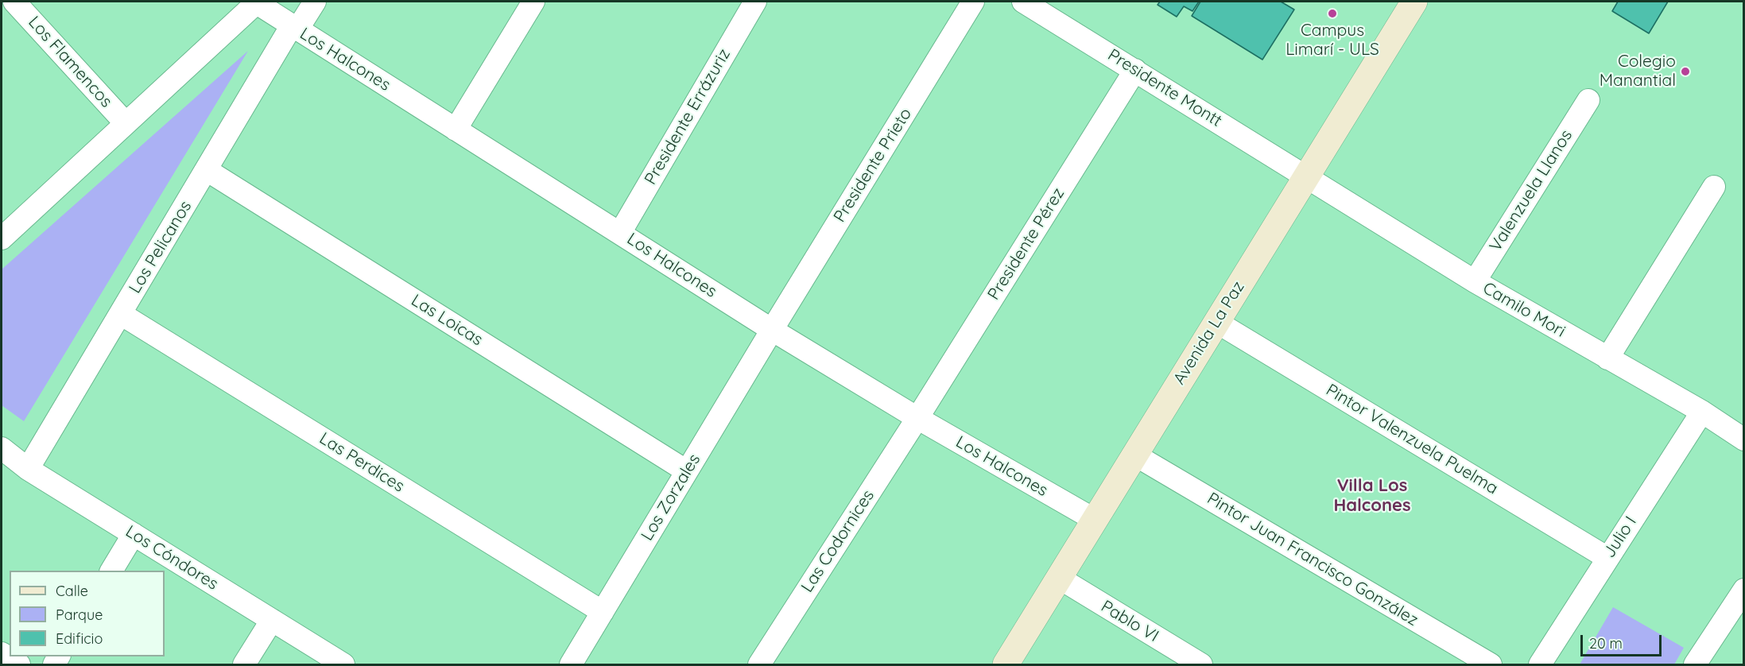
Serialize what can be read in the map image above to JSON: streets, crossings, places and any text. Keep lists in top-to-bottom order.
{
  "streets": {
    "main road": ["Avenida La Paz"],
    "street": [
      "Los Halcones",
      "Los Flamencos",
      "Presidente Montt",
      "Presidente Errázuriz",
      "Presidente Prieto",
      "Valenzuela Llanos",
      "Presidente Pérez",
      "Los Pelicanos",
      "Camilo Mori",
      "Las Loicas",
      "Pintor Valenzuela Puelma",
      "Las Perdices",
      "Los Zorzales",
      "Julio I",
      "Las Codornices",
      "Los Cóndores",
      "Pintor Juan Francisco González",
      "Pablo VI"
    ]
  },
  "crossings": [
    ["Los Halcones", "Presidente Errázuriz"],
    ["Los Halcones", "Presidente Prieto"],
    ["Los Halcones", "Presidente Pérez"],
    ["Los Halcones", "Los Pelicanos"],
    ["Los Halcones", "Avenida La Paz"],
    ["Los Halcones", "Los Zorzales"],
    ["Los Halcones", "Las Codornices"],
    ["Presidente Montt", "Presidente Pérez"],
    ["Presidente Montt", "Camilo Mori"],
    ["Presidente Montt", "Avenida La Paz"],
    ["Presidente Prieto", "Los Zorzales"],
    ["Valenzuela Llanos", "Camilo Mori"],
    ["Presidente Pérez", "Las Codornices"],
    ["Los Pelicanos", "Las Loicas"],
    ["Los Pelicanos", "Las Perdices"],
    ["Los Pelicanos", "Los Cóndores"],
    ["Camilo Mori", "Avenida La Paz"],
    ["Camilo Mori", "Julio I"],
    ["Las Loicas", "Los Zorzales"],
    ["Avenida La Paz", "Pintor Valenzuela Puelma"],
    ["Avenida La Paz", "Pintor Juan Francisco González"],
    ["Avenida La Paz", "Pablo VI"],
    ["Pintor Valenzuela Puelma", "Julio I"],
    ["Las Perdices", "Los Zorzales"]
  ],
  "districts": ["Villa Los Halcones"],
  "places": ["Campus Limarí - ULS", "Colegio Manantial"],
  "legend": ["Calle", "Parque", "Edificio"],
  "scale_bar": "20 m"
}
